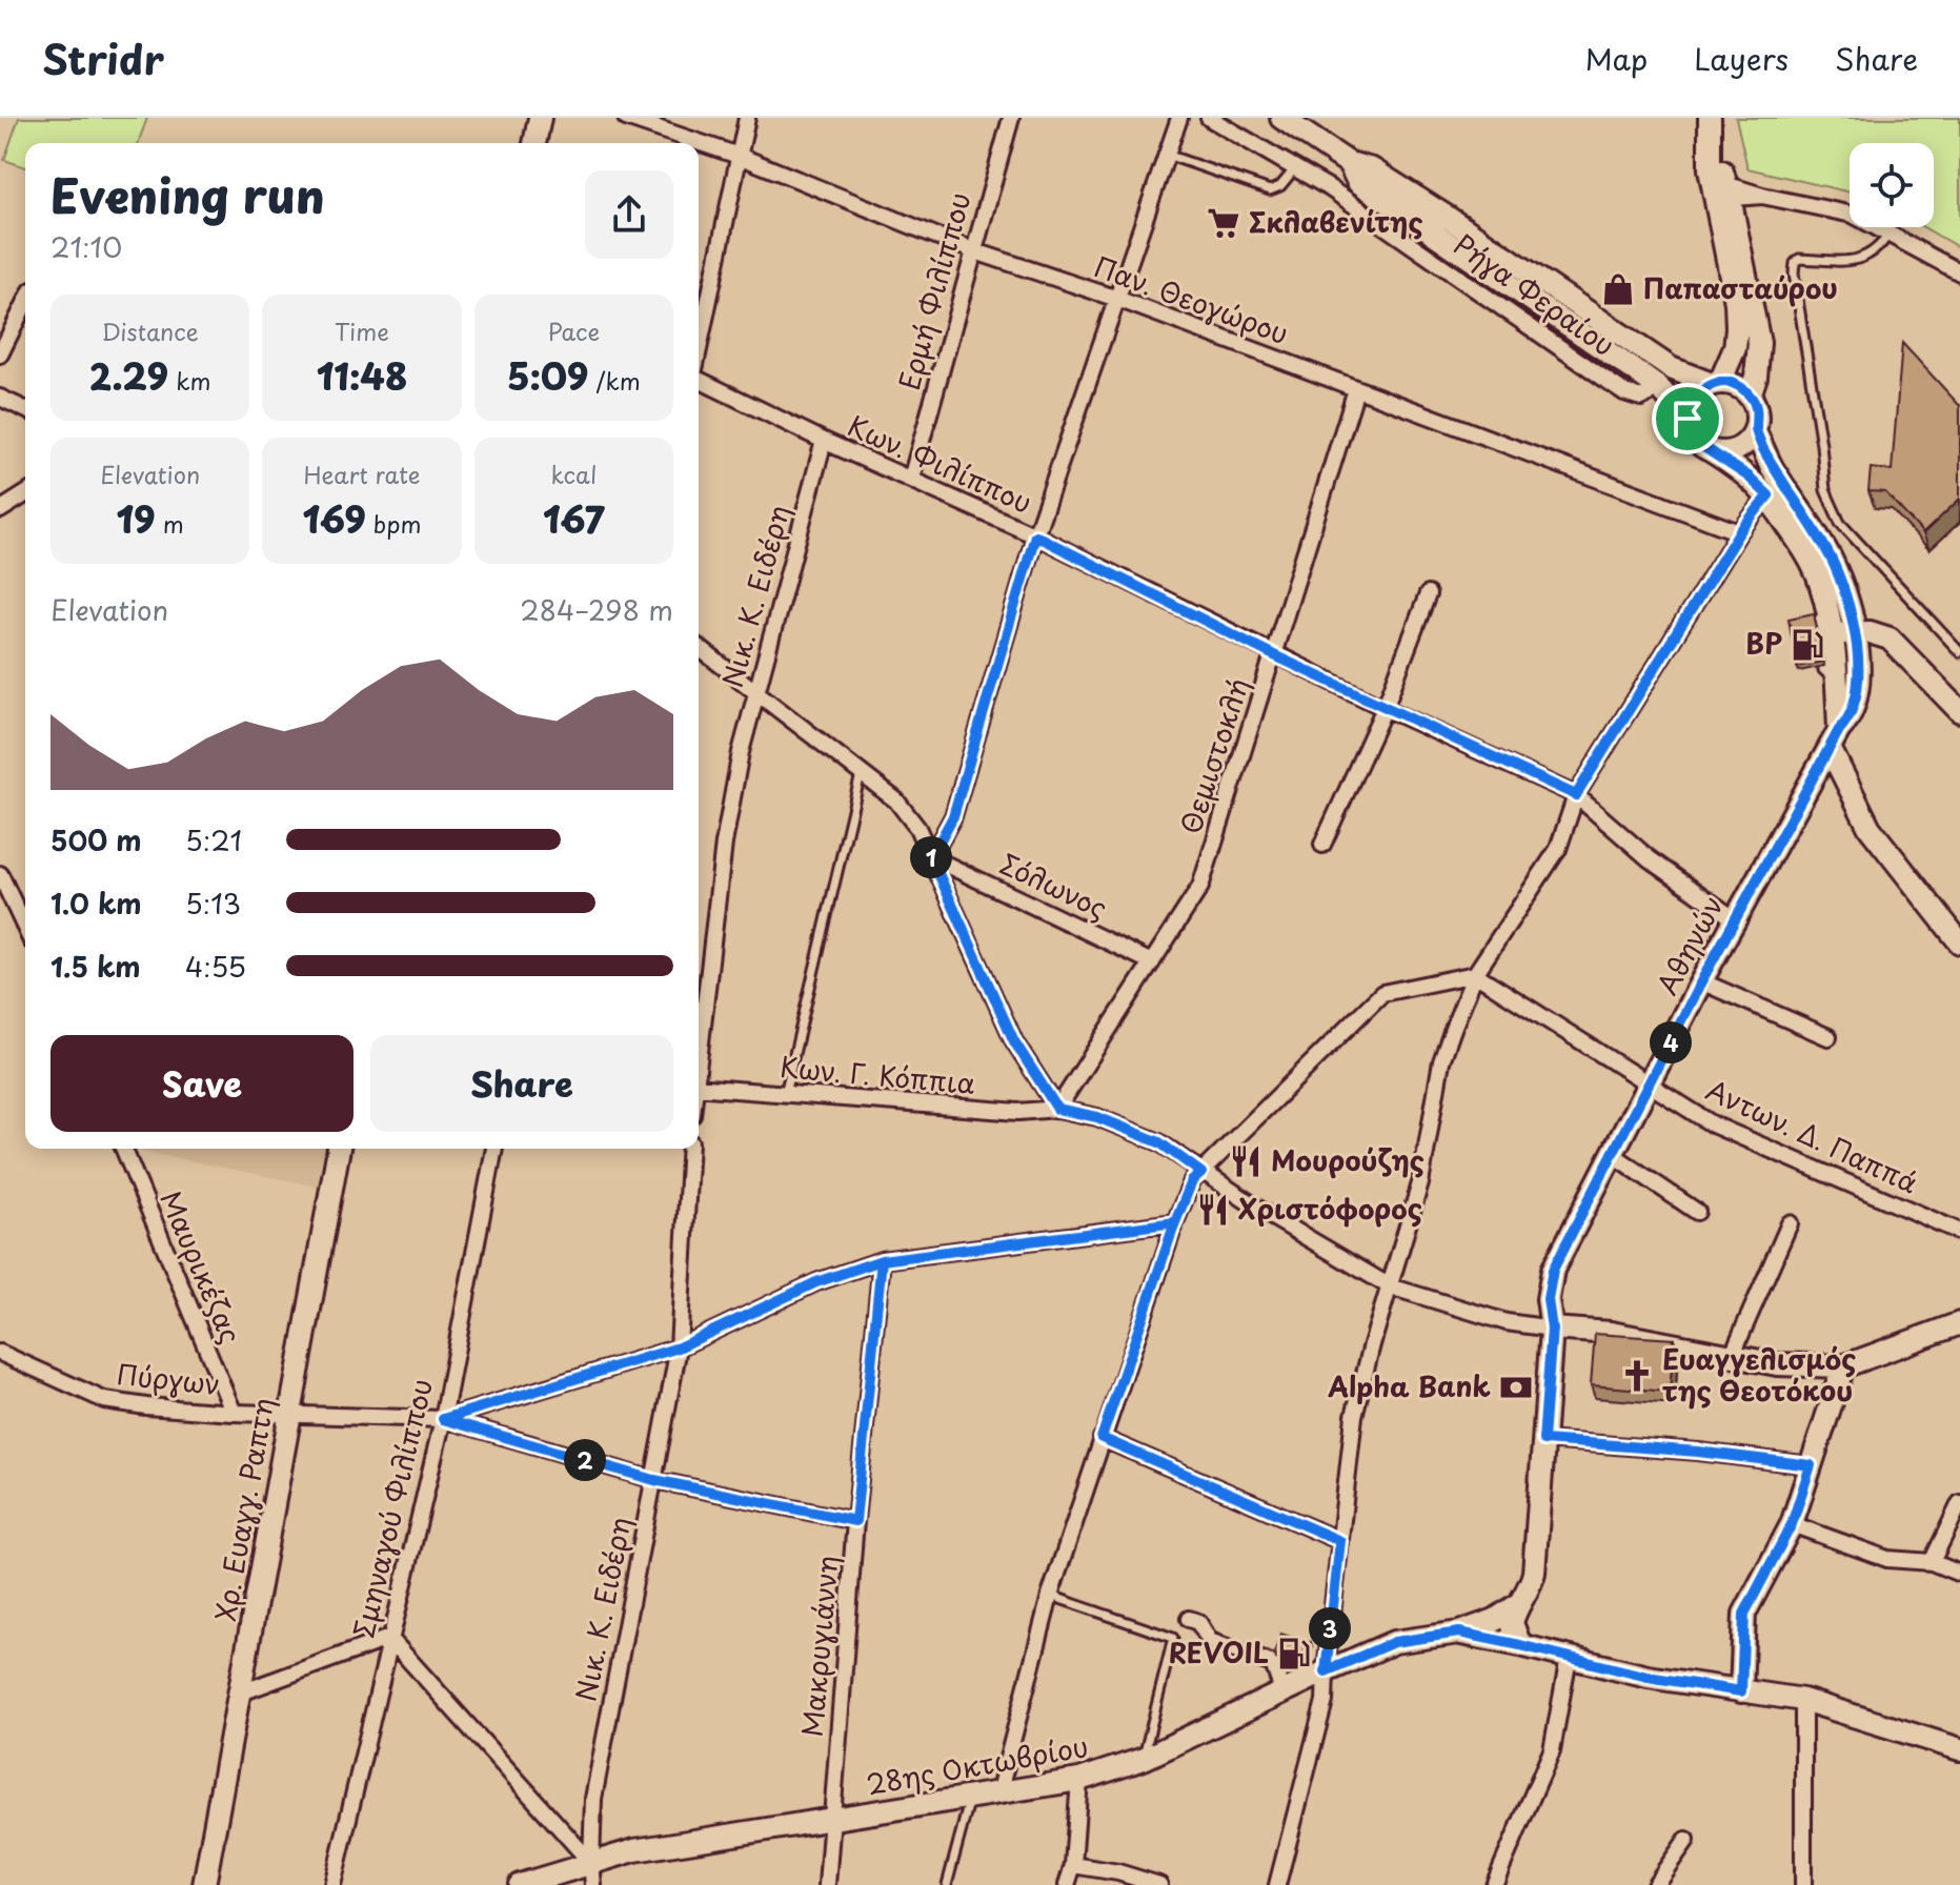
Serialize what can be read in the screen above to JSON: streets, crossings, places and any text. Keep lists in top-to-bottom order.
{
  "streets": {
    "main road": [
      "Ρήγα Φεραίου",
      "Αθηνών",
      "Χρ. Ευαγγ. Ραπτη",
      "28ης Οκτωβρίου"
    ],
    "street": [
      "Ερμή Φιλίππου",
      "Παν. Θεογώρου",
      "Κων. Φιλίππου",
      "Νικ. Κ. Ειδέρη",
      "Θεμιστοκλή",
      "Σόλωνος",
      "Κων. Γ. Κόππια",
      "Αντων. Δ. Παππά",
      "Μαυρικέζας",
      "Πύργων",
      "Σμηναγού Φιλίππου",
      "Μακρυγιάννη"
    ]
  },
  "crossings": [
    ["Ερμή Φιλίππου", "Παν. Θεογώρου"],
    ["Ερμή Φιλίππου", "Κων. Φιλίππου"],
    ["Ρήγα Φεραίου", "Αθηνών"],
    ["Παν. Θεογώρου", "Θεμιστοκλή"],
    ["Κων. Φιλίππου", "Νικ. Κ. Ειδέρη"],
    ["Κων. Φιλίππου", "Θεμιστοκλή"],
    ["Κων. Φιλίππου", "Αθηνών"],
    ["Νικ. Κ. Ειδέρη", "28ης Οκτωβρίου"],
    ["Θεμιστοκλή", "Σόλωνος"],
    ["Θεμιστοκλή", "Κων. Γ. Κόππια"],
    ["Αθηνών", "Κων. Γ. Κόππια"],
    ["Αθηνών", "Αντων. Δ. Παππά"],
    ["Αθηνών", "28ης Οκτωβρίου"],
    ["Μαυρικέζας", "Πύργων"],
    ["Πύργων", "Σμηναγού Φιλίππου"],
    ["Πύργων", "Χρ. Ευαγγ. Ραπτη"],
    ["Μακρυγιάννη", "28ης Οκτωβρίου"]
  ],
  "places": {
    "supermarket": ["Σκλαβενίτης"],
    "shop": ["Παπασταύρου"],
    "fuel station": ["BP", "REVOIL"],
    "restaurant": ["Μουρούζης", "Χριστόφορος"],
    "church": ["Ευαγγελισμός της Θεοτόκου"],
    "bank": ["Alpha Bank"]
  },
  "page": {
    "header": "Stridr",
    "nav": ["Map", "Layers", "Share"],
    "heading": ["Evening run", "21:10"],
    "stats": [
      ["Distance", "2.29 km"],
      ["Time", "11:48"],
      ["Pace", "5:09 /km"],
      ["Elevation", "19 m"],
      ["Heart rate", "169 bpm"],
      ["kcal", "167"]
    ],
    "chart": ["Elevation", "284–298 m"],
    "list": [
      {
        "name": "500 m",
        "note": "5:21"
      },
      {
        "name": "1.0 km",
        "note": "5:13"
      },
      {
        "name": "1.5 km",
        "note": "4:55"
      }
    ],
    "pins": [
      "1",
      "4",
      "2",
      "3"
    ],
    "buttons": ["Save", "Share"]
  }
}
